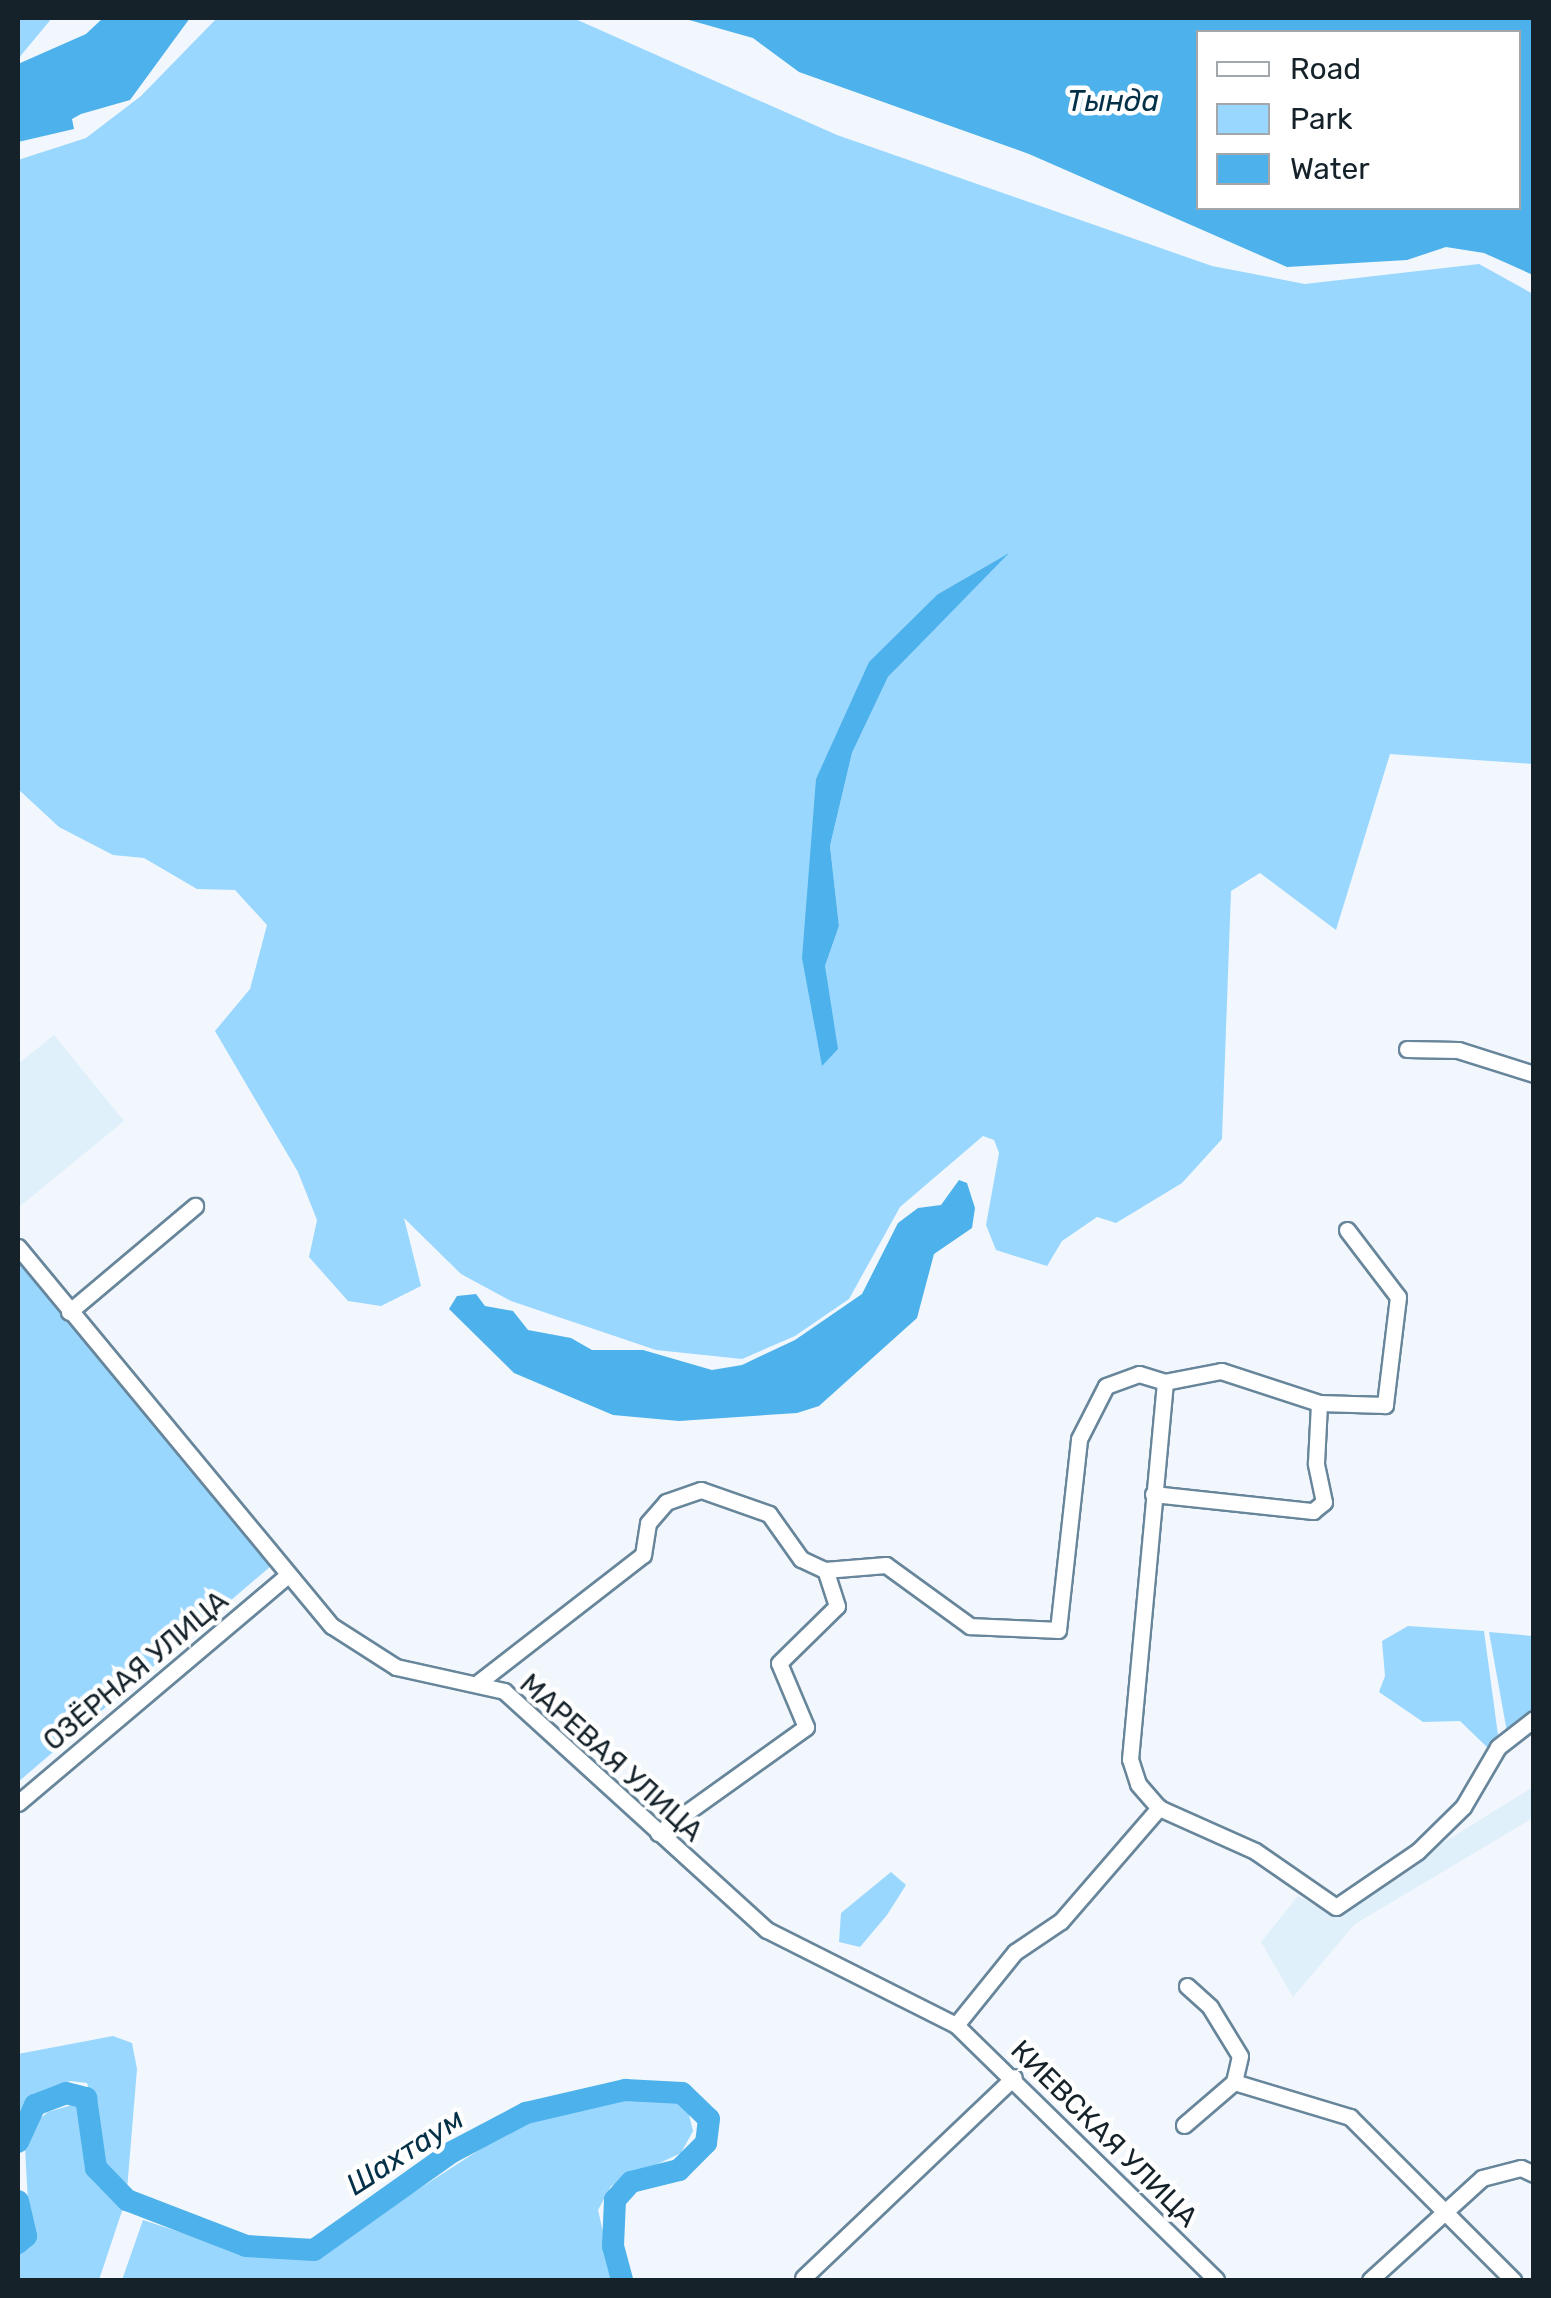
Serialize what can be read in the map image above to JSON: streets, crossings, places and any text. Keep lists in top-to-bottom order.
{
  "streets": {
    "street": ["ОЗЁРНАЯ УЛИЦА", "МАРЕВАЯ УЛИЦА", "КИЕВСКАЯ УЛИЦА"]
  },
  "crossings": [
    ["ОЗЁРНАЯ УЛИЦА", "МАРЕВАЯ УЛИЦА"],
    ["МАРЕВАЯ УЛИЦА", "КИЕВСКАЯ УЛИЦА"]
  ],
  "water": ["Тында", "Шахтаум"],
  "legend": ["Road", "Park", "Water"]
}
